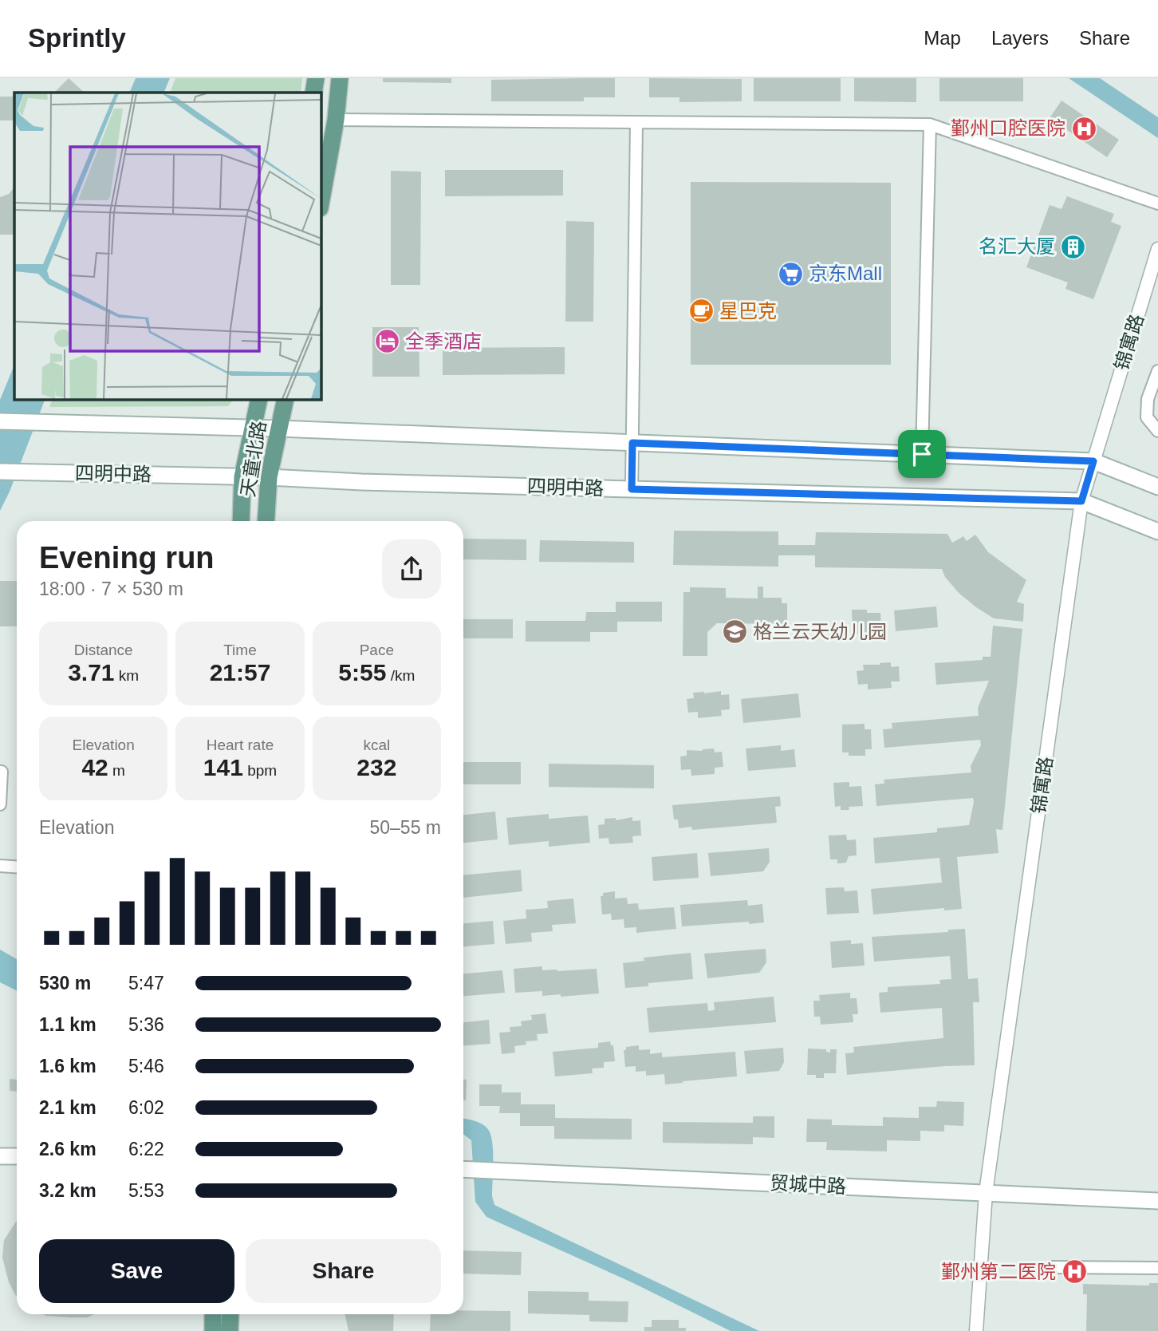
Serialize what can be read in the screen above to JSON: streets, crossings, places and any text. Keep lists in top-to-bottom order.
{
  "streets": {
    "main road": ["天童北路", "四明中路", "贸城中路"],
    "street": ["锦寓路"]
  },
  "crossings": [
    ["锦寓路", "四明中路"],
    ["锦寓路", "贸城中路"],
    ["天童北路", "四明中路"]
  ],
  "places": {
    "hospital": ["鄞州口腔医院", "鄞州第二医院"],
    "building": ["名汇大厦"],
    "supermarket": ["京东Mall"],
    "cafe": ["星巴克"],
    "hotel": ["全季酒店"],
    "school or university": ["格兰云天幼儿园"]
  },
  "page": {
    "header": "Sprintly",
    "nav": ["Map", "Layers", "Share"],
    "heading": ["Evening run", "18:00 · 7 × 530 m"],
    "stats": [
      ["Distance", "3.71 km"],
      ["Time", "21:57"],
      ["Pace", "5:55 /km"],
      ["Elevation", "42 m"],
      ["Heart rate", "141 bpm"],
      ["kcal", "232"]
    ],
    "chart": ["Elevation", "50–55 m"],
    "list": [
      {
        "name": "530 m",
        "note": "5:47"
      },
      {
        "name": "1.1 km",
        "note": "5:36"
      },
      {
        "name": "1.6 km",
        "note": "5:46"
      },
      {
        "name": "2.1 km",
        "note": "6:02"
      },
      {
        "name": "2.6 km",
        "note": "6:22"
      },
      {
        "name": "3.2 km",
        "note": "5:53"
      }
    ],
    "buttons": ["Save", "Share"]
  }
}
